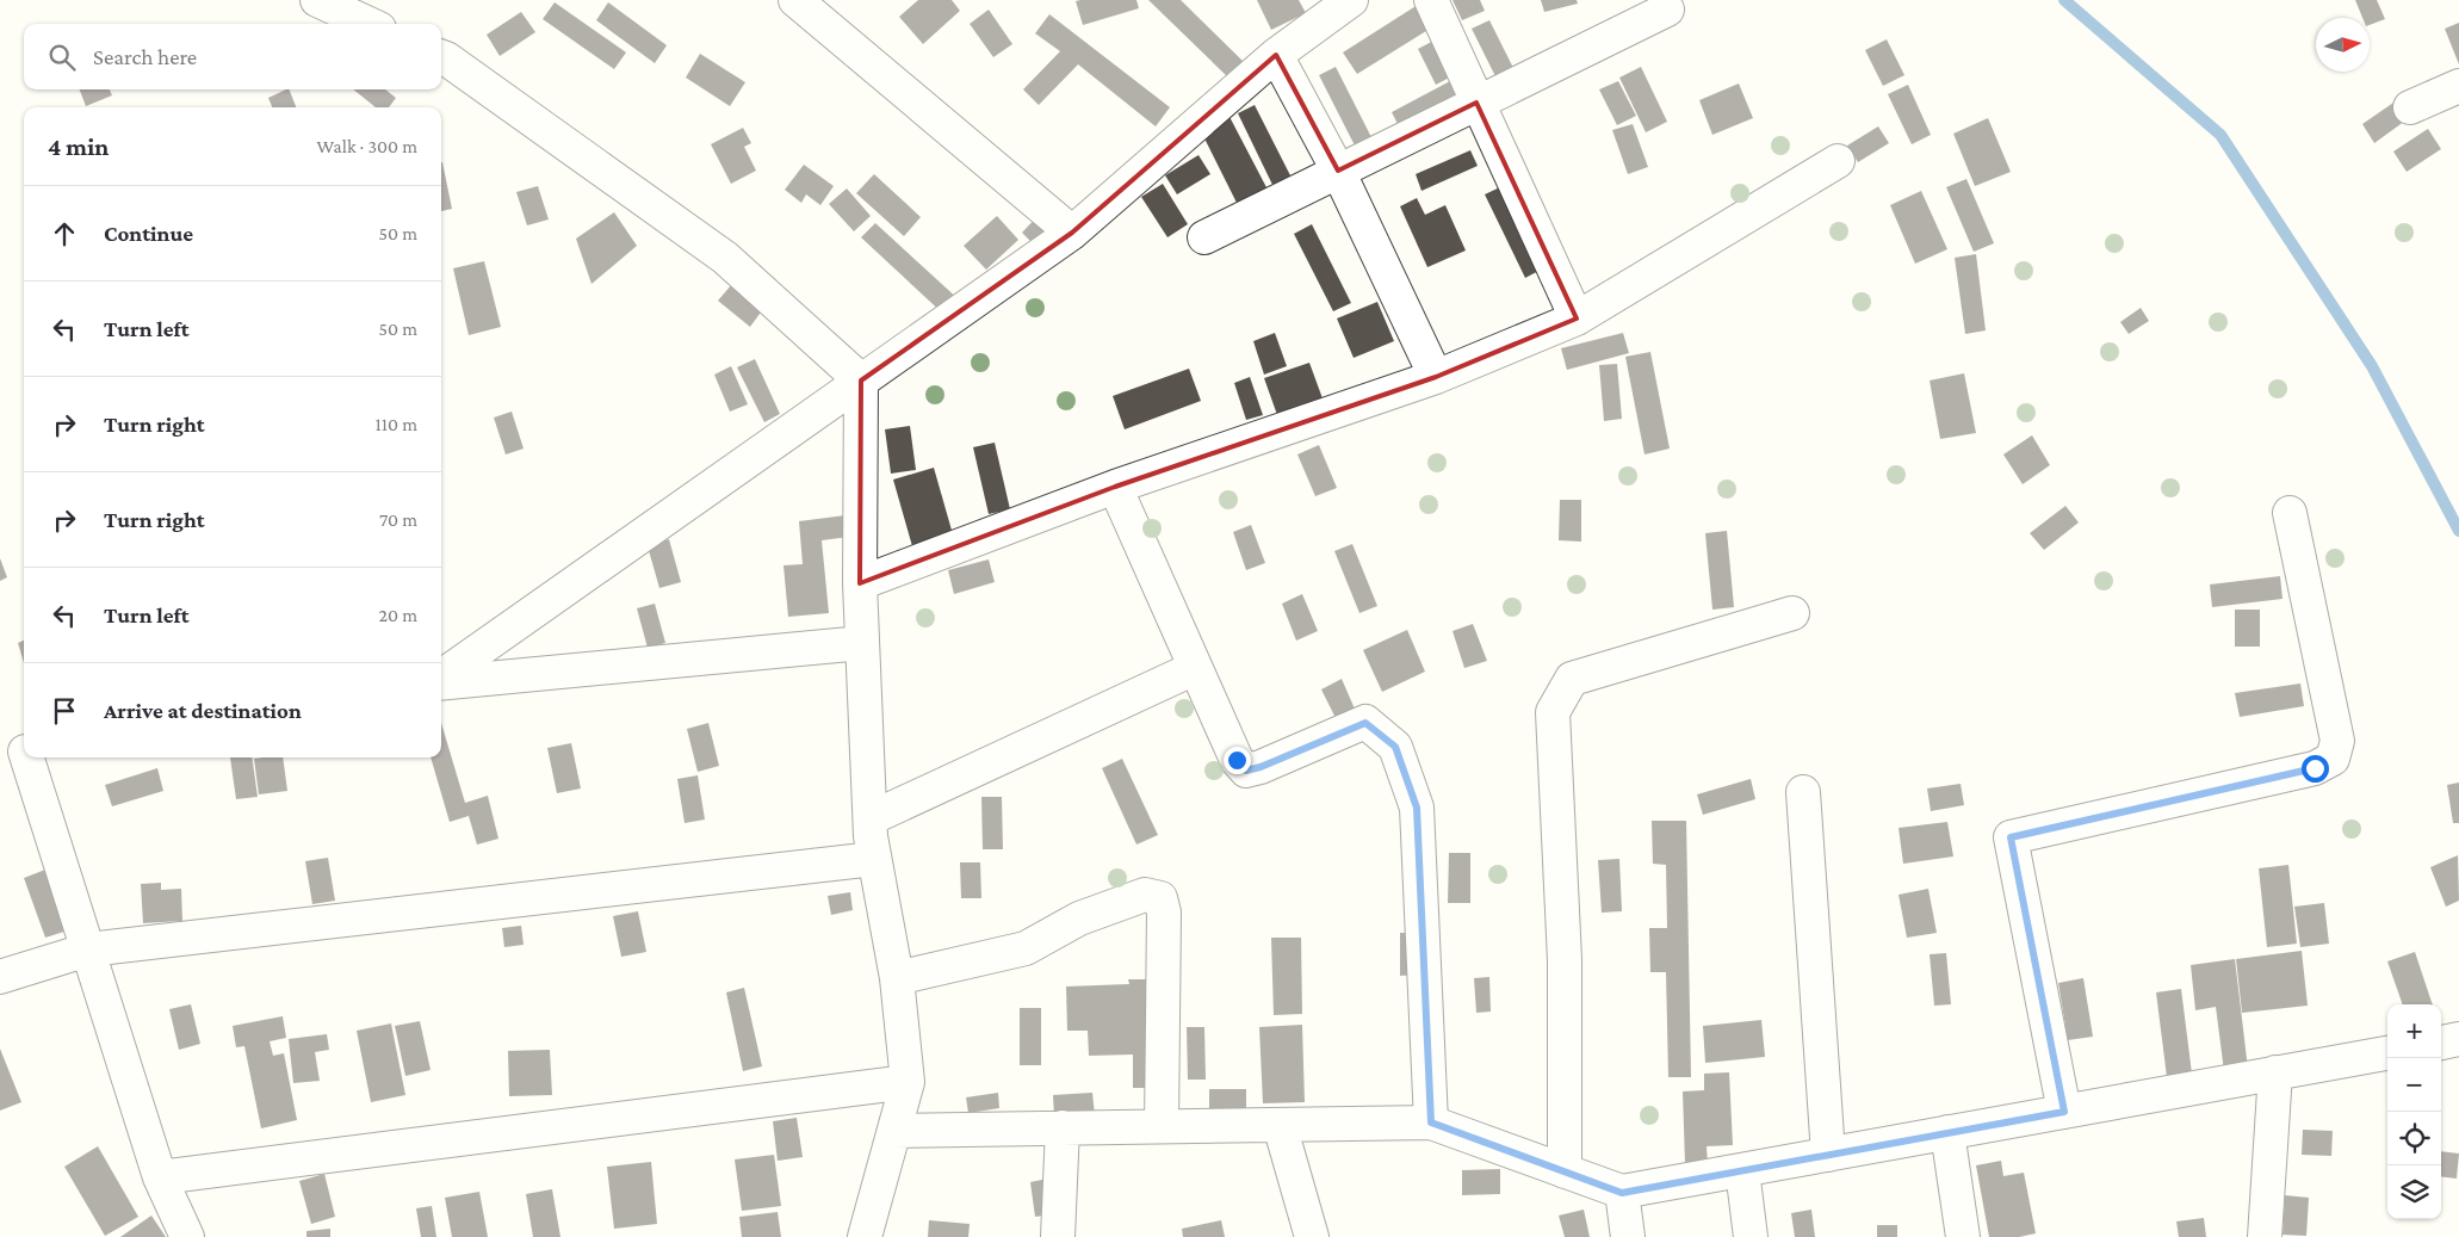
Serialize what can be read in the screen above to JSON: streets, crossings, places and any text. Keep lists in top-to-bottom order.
{
  "north": "right",
  "page": {
    "search": "Search here",
    "heading": ["4 min", "Walk · 300 m"],
    "list": [
      ["Continue", "50 m"],
      ["Turn left", "50 m"],
      ["Turn right", "110 m"],
      ["Turn right", "70 m"],
      ["Turn left", "20 m"],
      "Arrive at destination"
    ],
    "map_buttons": ["+", "−"]
  }
}
